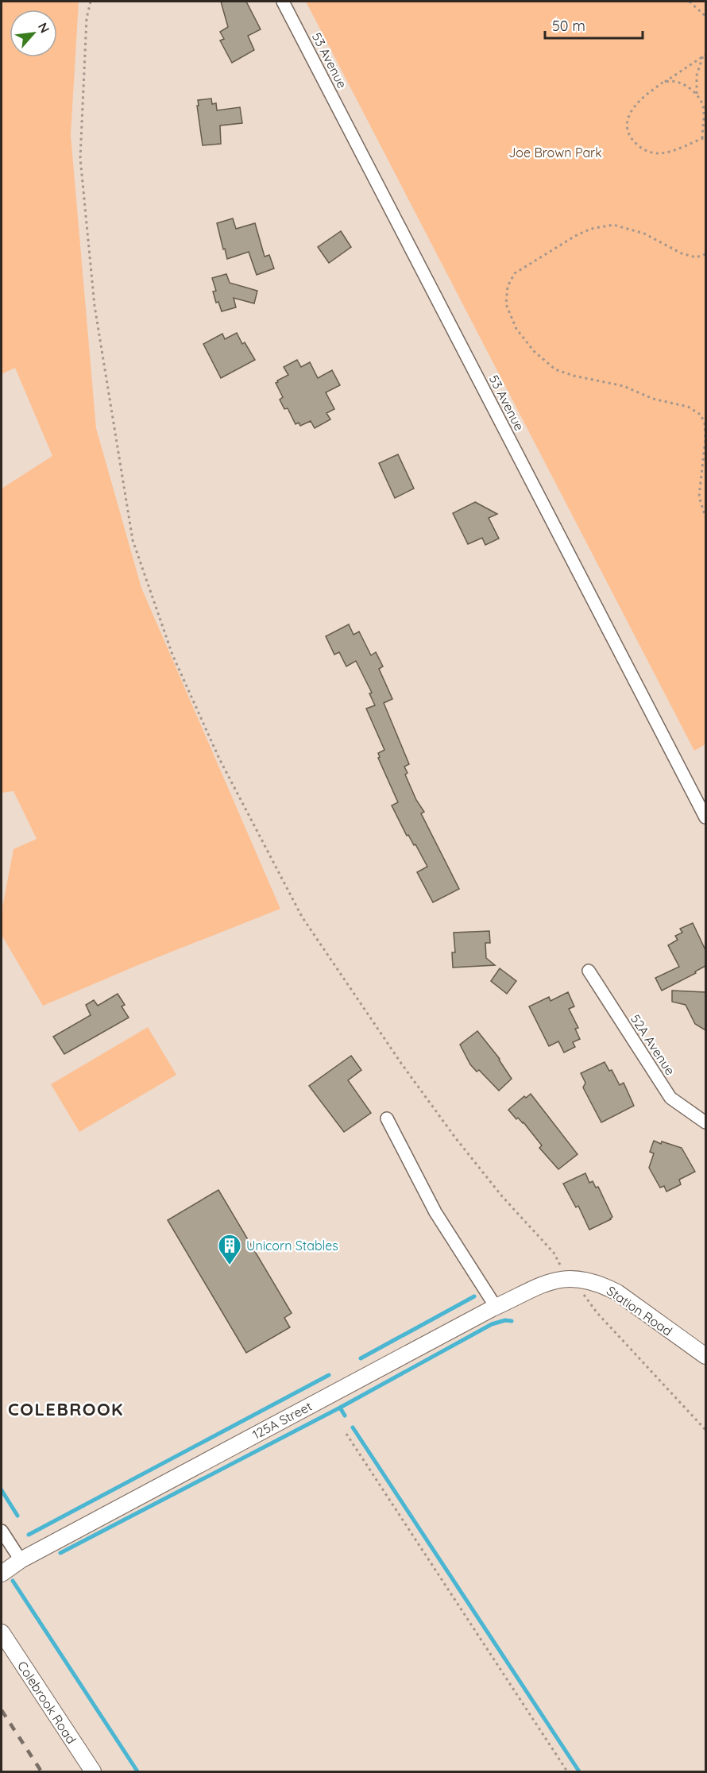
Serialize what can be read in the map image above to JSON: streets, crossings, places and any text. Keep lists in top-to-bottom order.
{
  "streets": {
    "street": [
      "53 Avenue",
      "52A Avenue",
      "Station Road",
      "125A Street",
      "Colebrook Road"
    ]
  },
  "crossings": [
    ["Station Road", "125A Street"]
  ],
  "districts": ["COLEBROOK"],
  "parks": ["Joe Brown Park"],
  "places": {
    "building": ["Unicorn Stables"]
  },
  "scale_bar": "50 m",
  "north": "top right"
}
